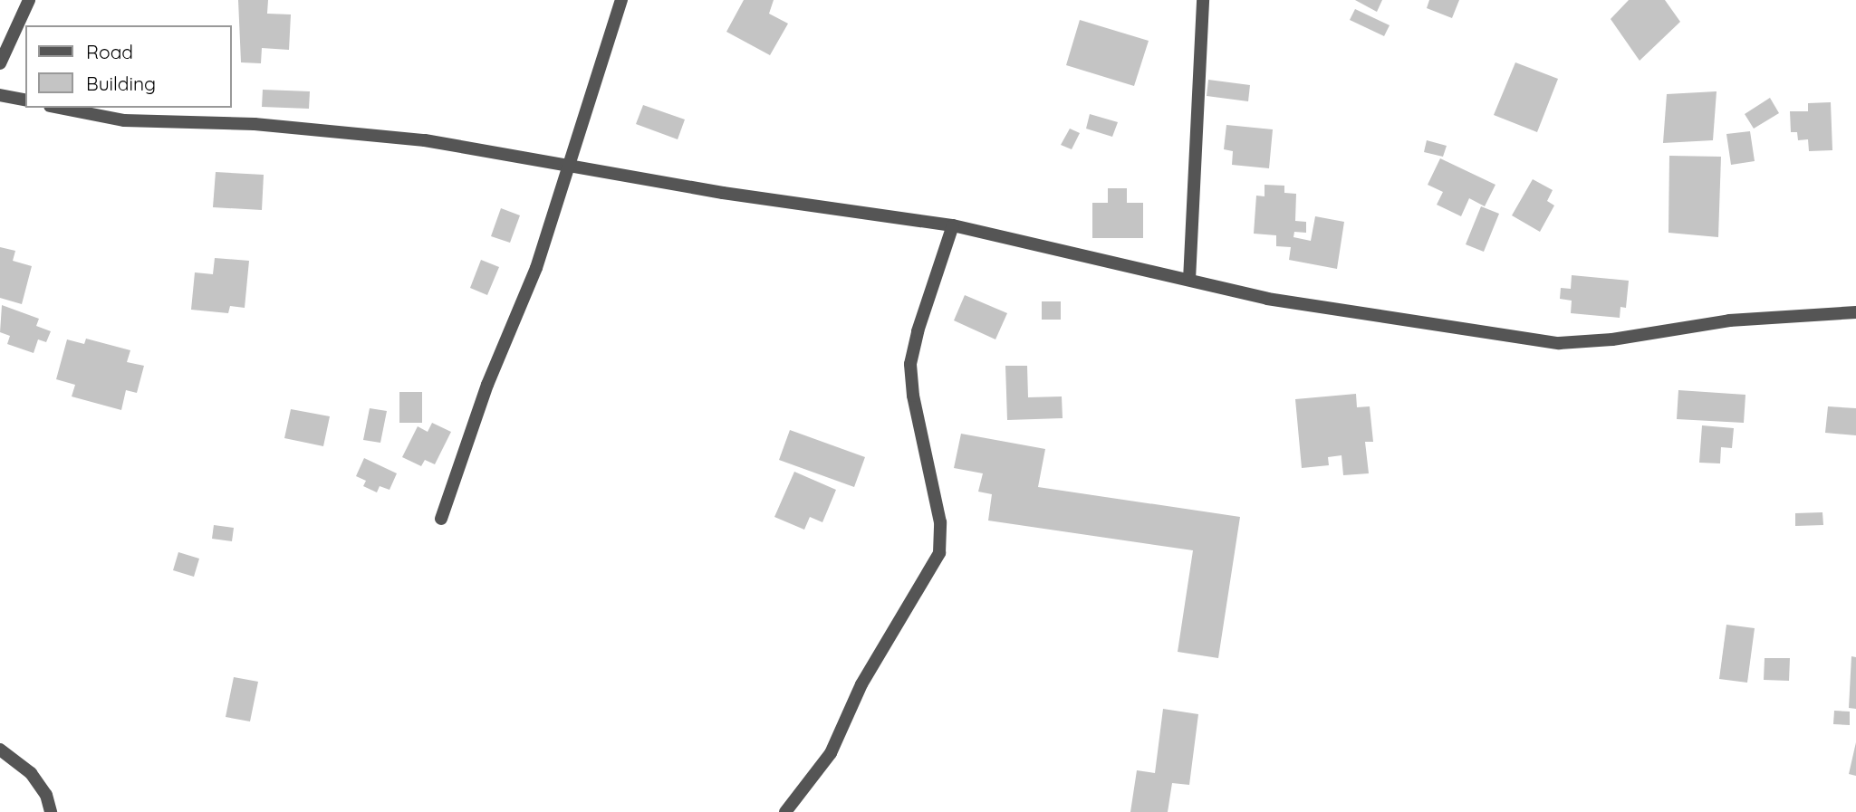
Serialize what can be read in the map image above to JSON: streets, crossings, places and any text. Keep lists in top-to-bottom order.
{
  "legend": ["Road", "Building"]
}
